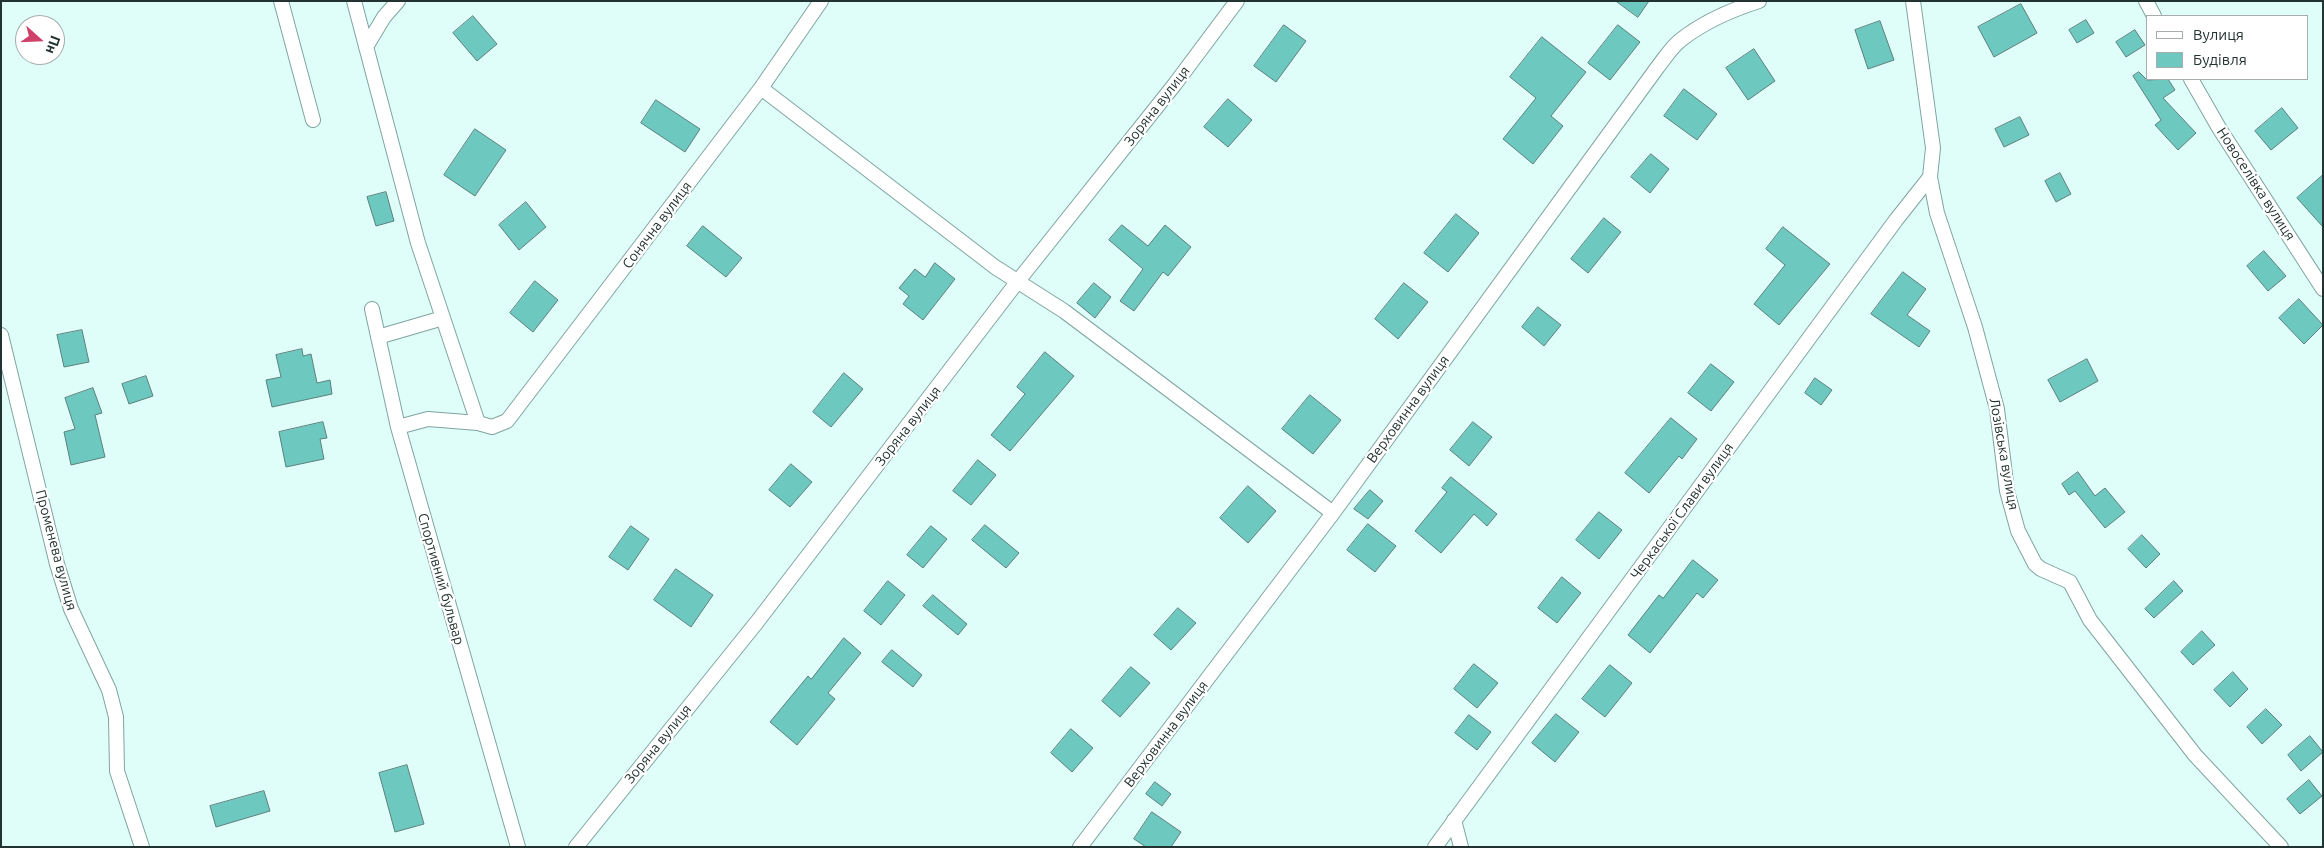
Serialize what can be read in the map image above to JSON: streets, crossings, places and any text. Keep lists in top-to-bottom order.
{
  "streets": {
    "street": [
      "Зоряна вулиця",
      "Новоселівка вулиця",
      "Сонячна вулиця",
      "Верховинна вулиця",
      "Лозівська вулиця",
      "Черкаської Слави вулиця",
      "Променева вулиця",
      "Спортивний бульвар"
    ]
  },
  "crossings": [
    ["Сонячна вулиця", "Спортивний бульвар"],
    ["Лозівська вулиця", "Черкаської Слави вулиця"]
  ],
  "legend": ["Вулиця", "Будівля"],
  "north": "right"
}
